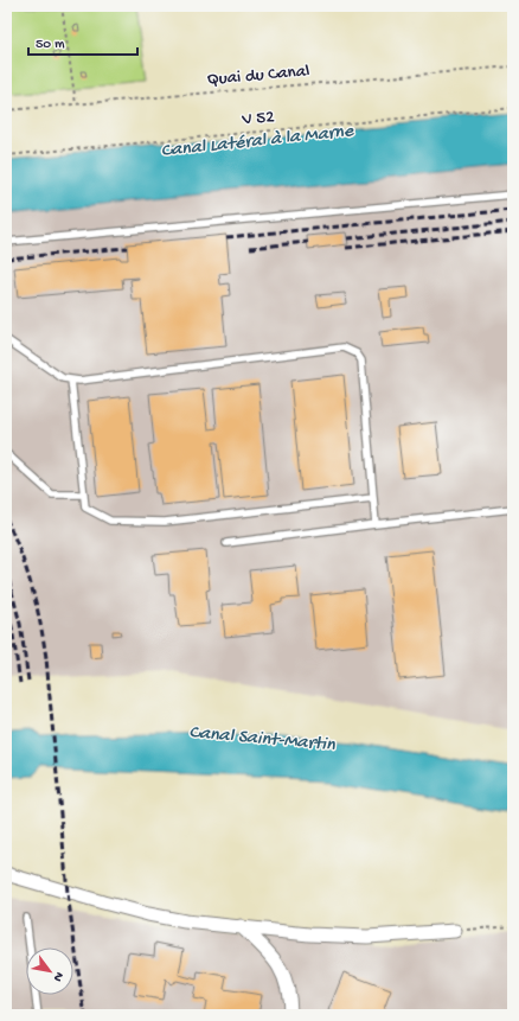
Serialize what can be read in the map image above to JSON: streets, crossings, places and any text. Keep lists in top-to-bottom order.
{
  "streets": {
    "path": ["Quai du Canal", "V 52"]
  },
  "water": ["Canal Latéral à la Marne", "Canal Saint-Martin"],
  "scale_bar": "50 m",
  "north": "bottom right"
}
